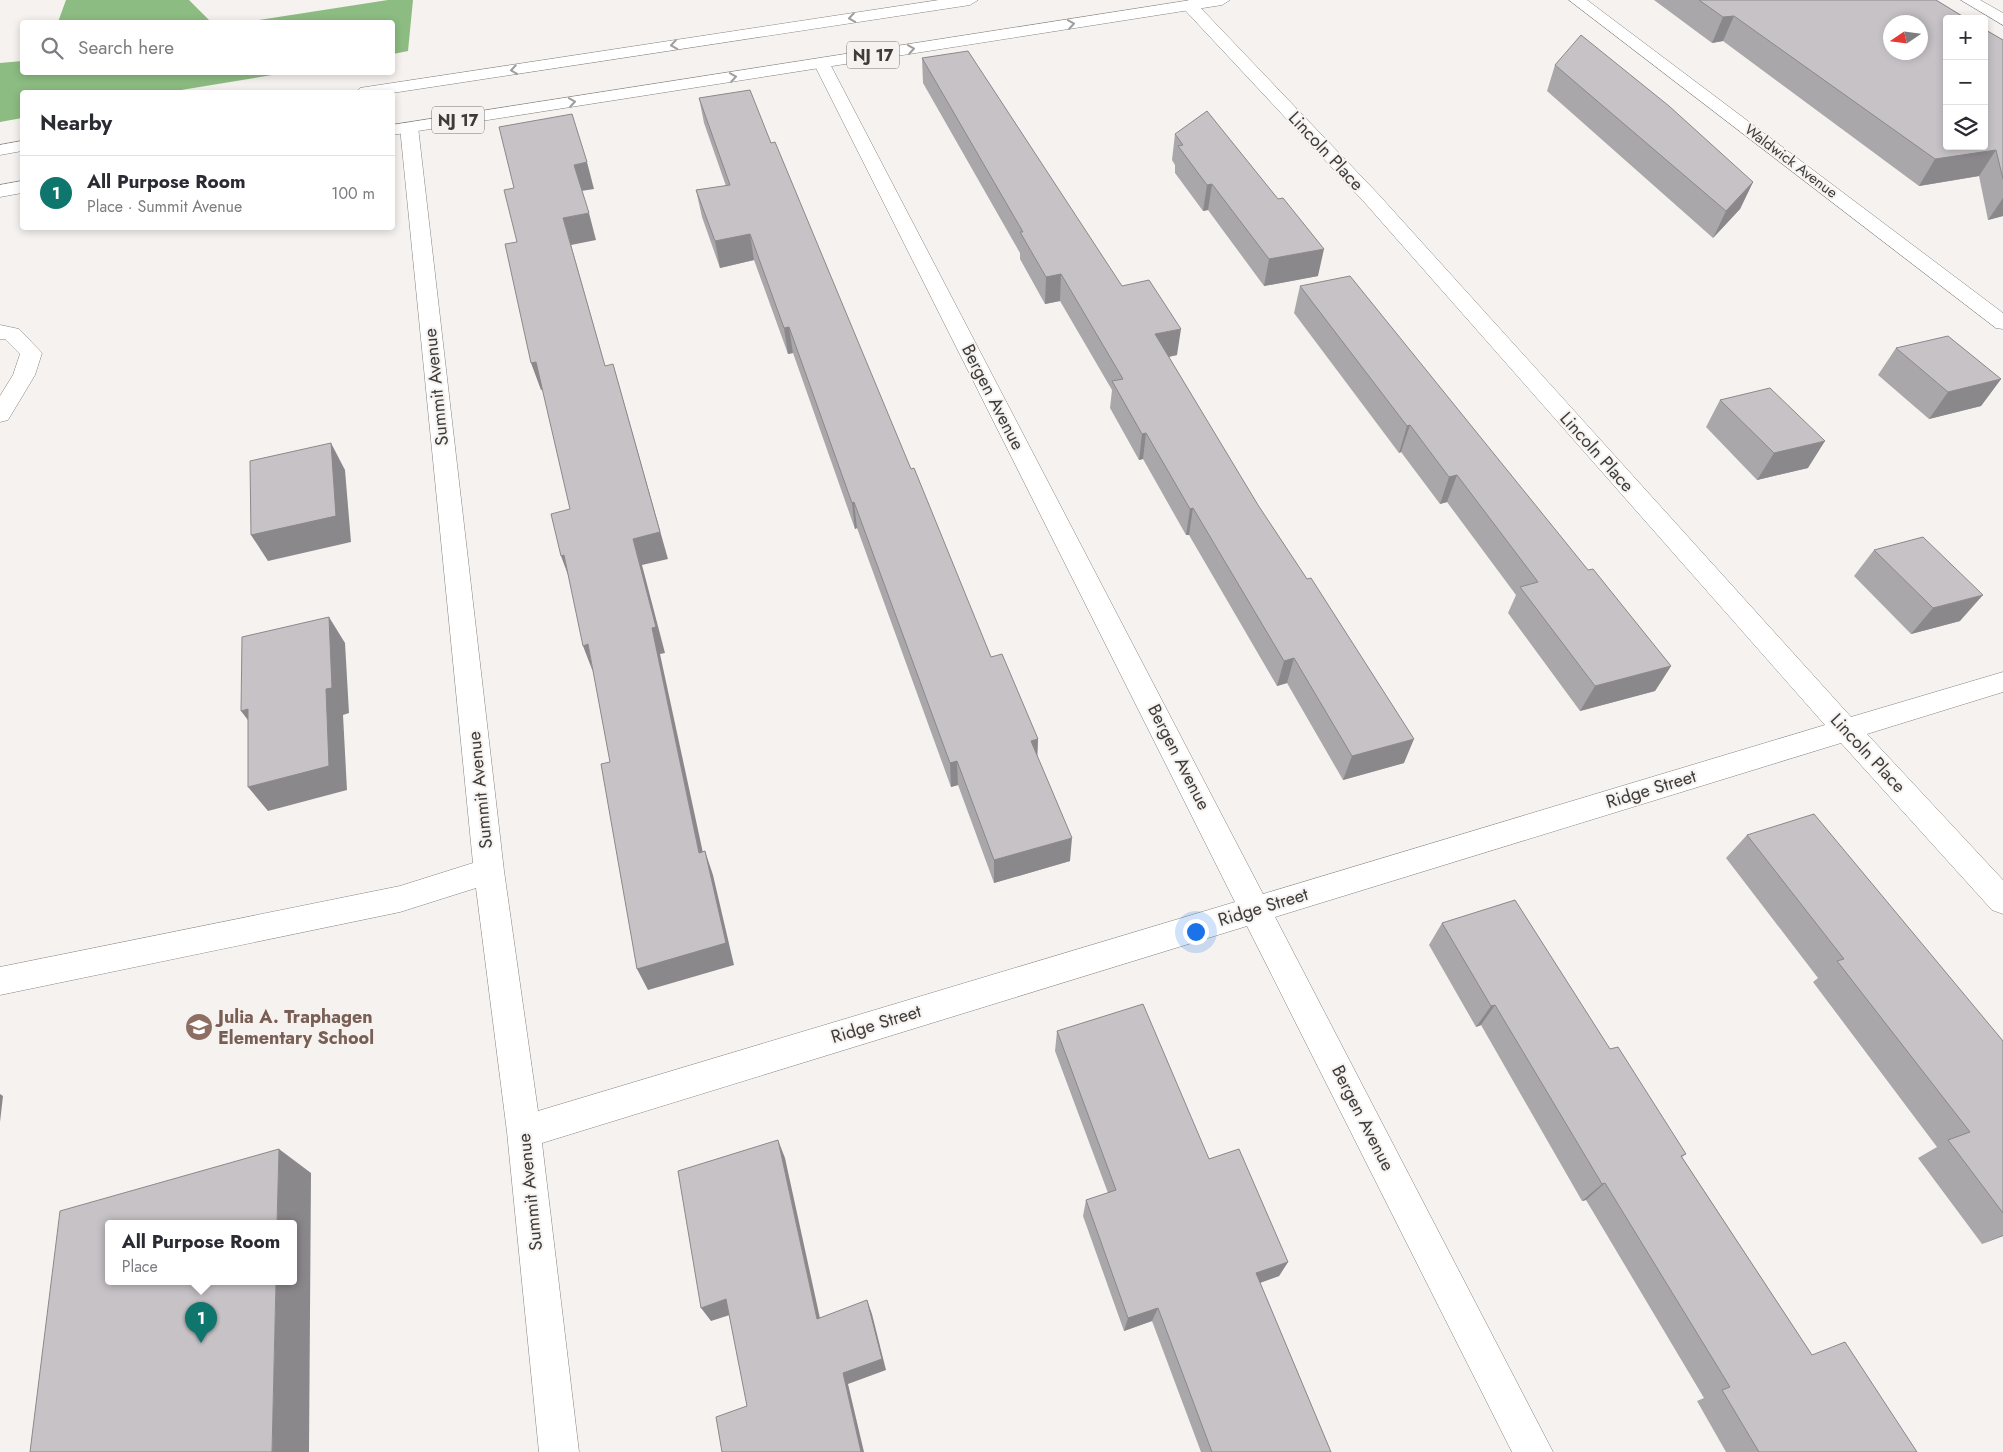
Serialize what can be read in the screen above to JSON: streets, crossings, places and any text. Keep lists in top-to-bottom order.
{
  "streets": {
    "main road": [
      "NJ 17",
      "Lincoln Place",
      "Waldwick Avenue",
      "Summit Avenue",
      "Bergen Avenue",
      "Ridge Street"
    ]
  },
  "crossings": [
    ["NJ 17", "Lincoln Place"],
    ["NJ 17", "Summit Avenue"],
    ["NJ 17", "Bergen Avenue"],
    ["Lincoln Place", "Ridge Street"],
    ["Summit Avenue", "Ridge Street"],
    ["Bergen Avenue", "Ridge Street"]
  ],
  "places": {
    "school or university": ["Julia A. Traphagen Elementary School"]
  },
  "north": "left",
  "page": {
    "map_buttons": ["+", "−"],
    "search": "Search here",
    "heading": "Nearby",
    "list": [
      {
        "mark": "1",
        "name": "All Purpose Room",
        "note": "Place · Summit Avenue",
        "value": "100 m"
      }
    ],
    "popup": ["All Purpose Room", "Place"],
    "pins": "1"
  }
}
